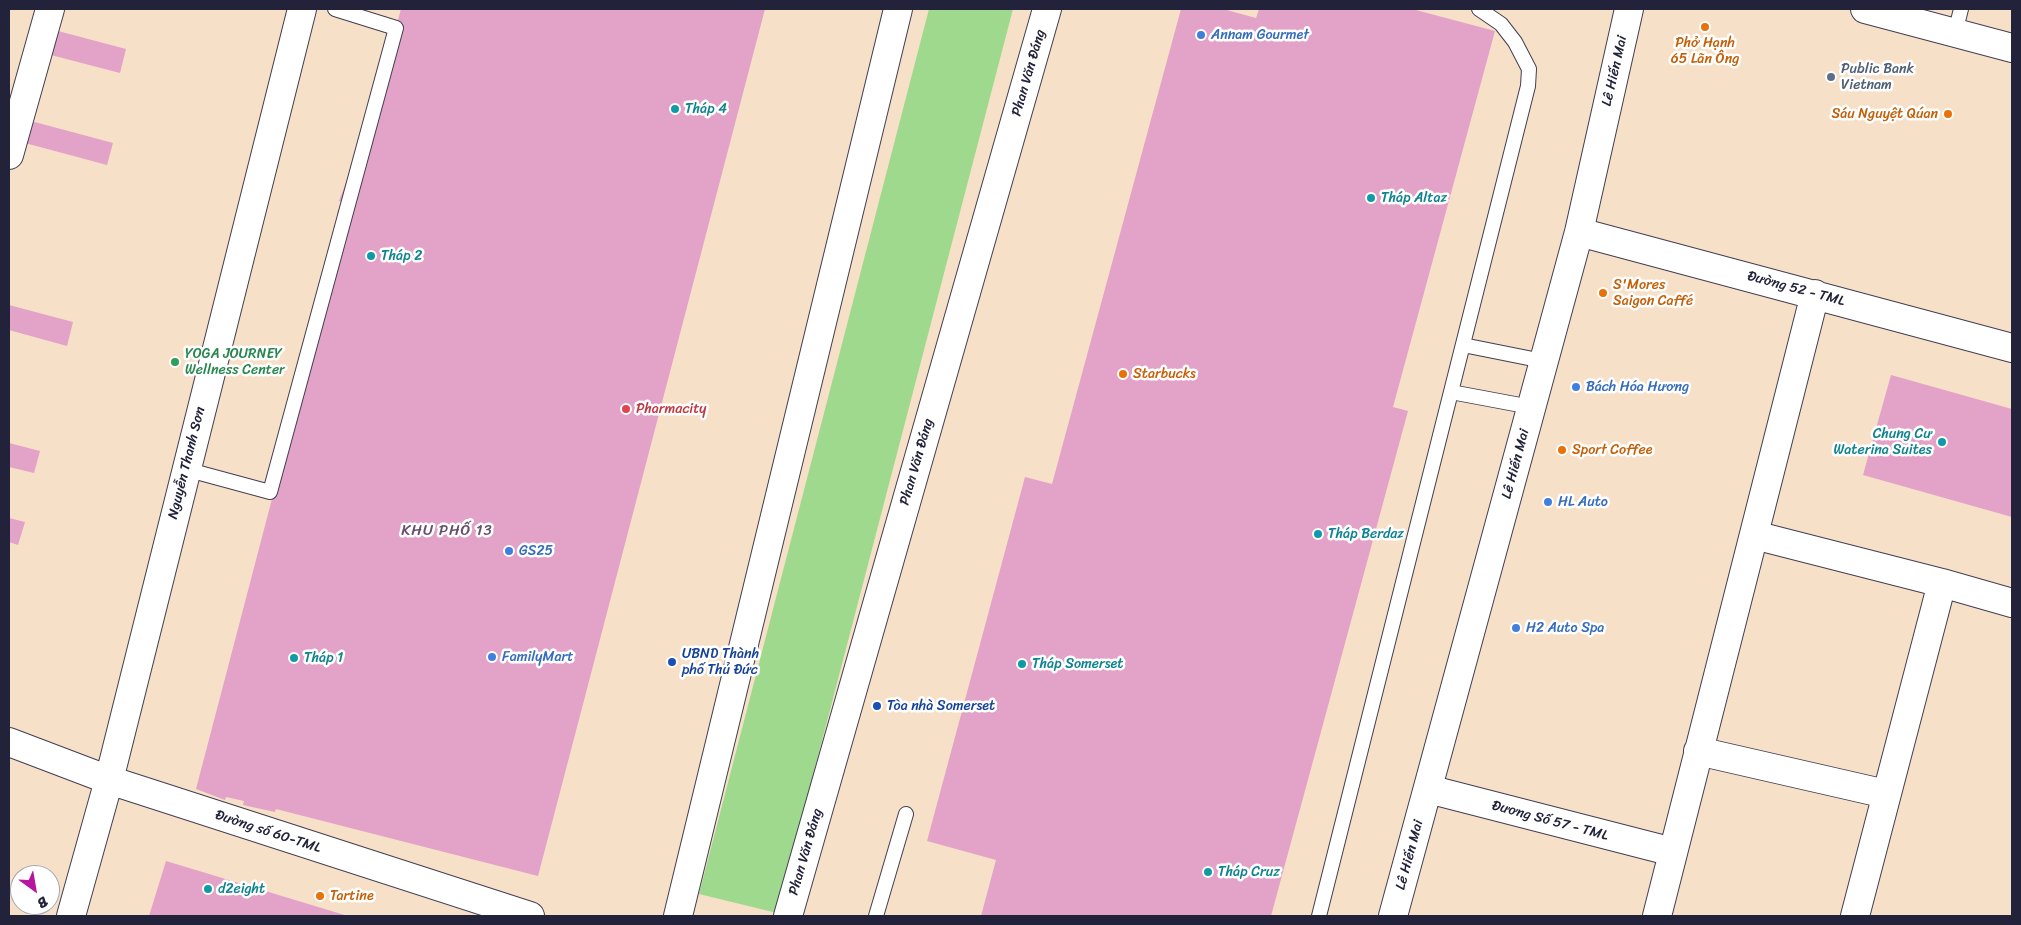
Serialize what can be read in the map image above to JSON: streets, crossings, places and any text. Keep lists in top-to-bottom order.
{
  "streets": {
    "street": [
      "Lê Hiến Mai",
      "Phan Văn Đáng",
      "Đường 52 - TML",
      "Nguyễn Thanh Sơn",
      "Đương Số 57 - TML",
      "Đường số 60-TML"
    ]
  },
  "crossings": [
    ["Lê Hiến Mai", "Đường 52 - TML"],
    ["Lê Hiến Mai", "Đương Số 57 - TML"],
    ["Nguyễn Thanh Sơn", "Đường số 60-TML"]
  ],
  "districts": ["KHU PHỐ 13"],
  "places": [
    "Phở Hạnh 65 Lãn Ông",
    "Annam Gourmet",
    "Public Bank Vietnam",
    "Tháp 4",
    "Sáu Nguyệt Qúan",
    "Tháp Altaz",
    "Tháp 2",
    "S'Mores Saigon Caffé",
    "YOGA JOURNEY Wellness Center",
    "Starbucks",
    "Bách Hóa Hương",
    "Pharmacity",
    "Chung Cư Waterina Suites",
    "Sport Coffee",
    "HL Auto",
    "Tháp Berdaz",
    "GS25",
    "H2 Auto Spa",
    "FamilyMart",
    "Tháp 1",
    "UBND Thành phố Thủ Đức",
    "Tháp Somerset",
    "Tòa nhà Somerset",
    "Tháp Cruz",
    "d2eight",
    "Tartine"
  ],
  "north": "bottom right"
}
